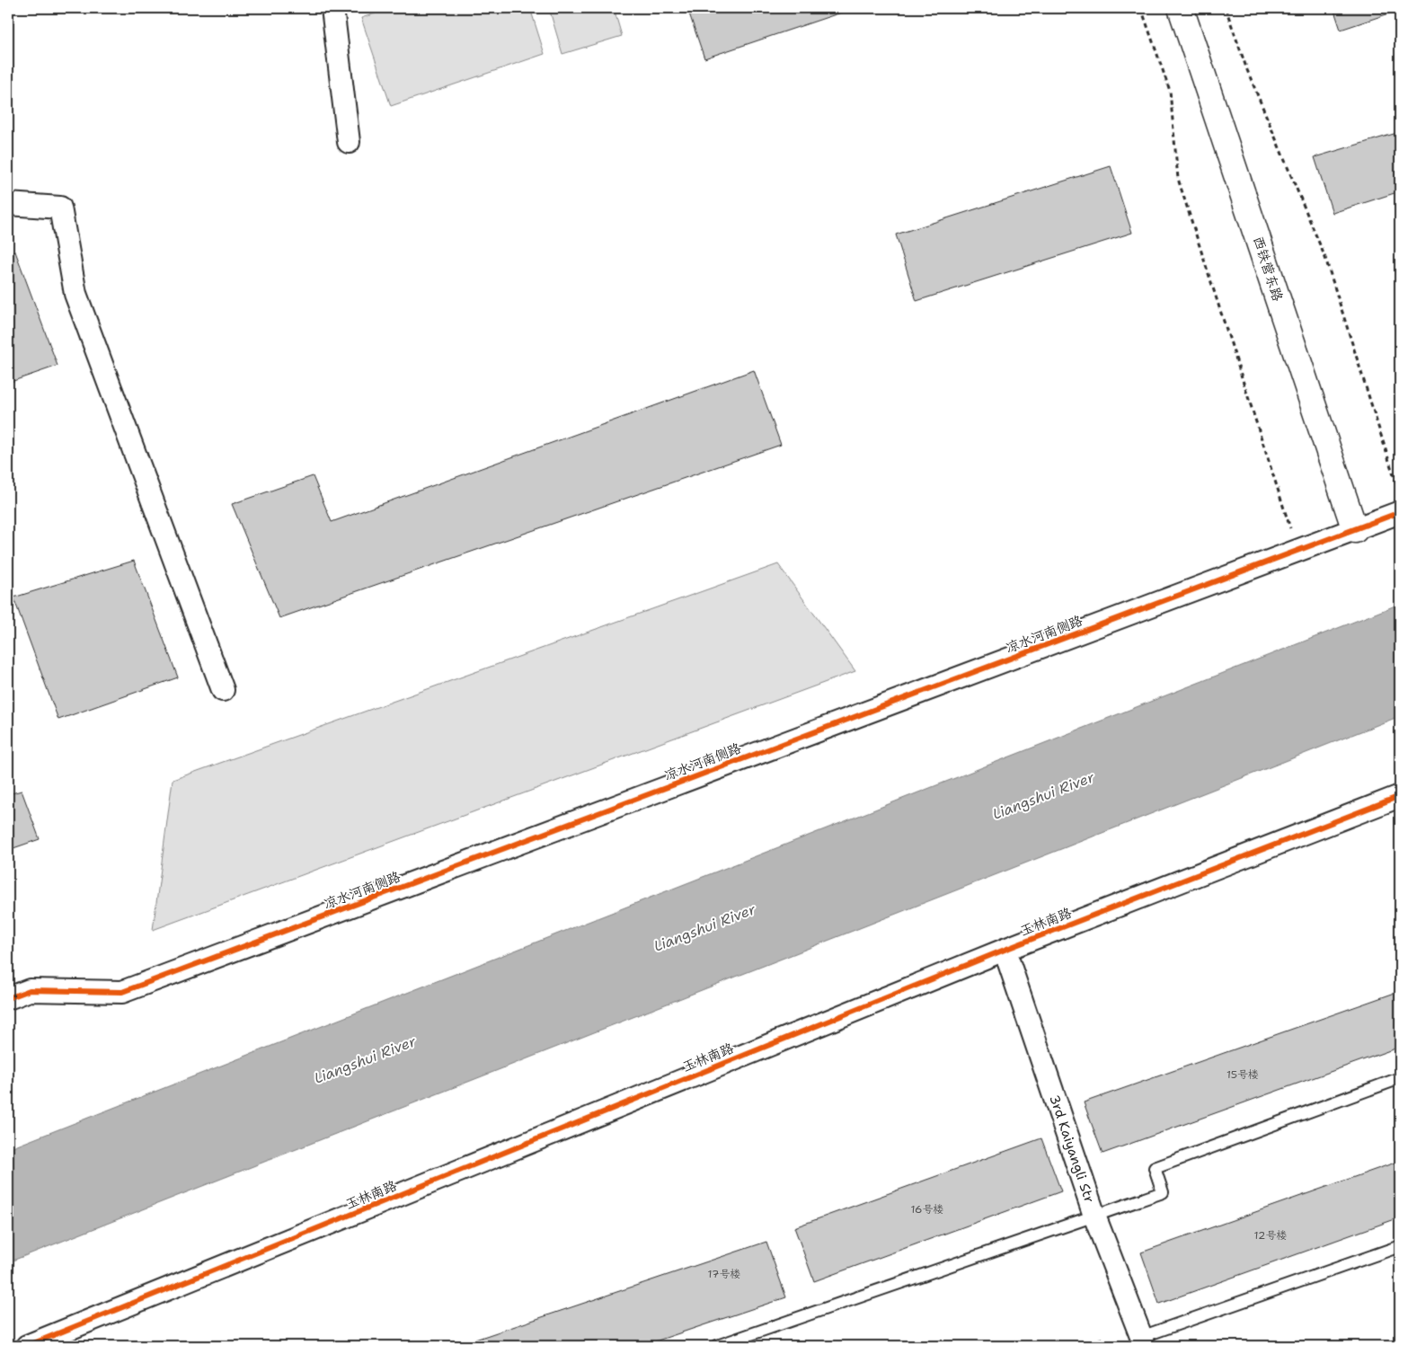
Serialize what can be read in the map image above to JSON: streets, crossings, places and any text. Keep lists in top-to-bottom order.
{
  "streets": {
    "street": [
      "西铁营东路",
      "凉水河南侧路",
      "玉林南路",
      "3rd Kaiyangli Str"
    ]
  },
  "crossings": [
    ["西铁营东路", "凉水河南侧路"],
    ["玉林南路", "3rd Kaiyangli Str"]
  ],
  "water": ["Liangshui River"],
  "house_numbers": [
    "15号楼",
    "16号楼",
    "12号楼",
    "17号楼"
  ]
}
